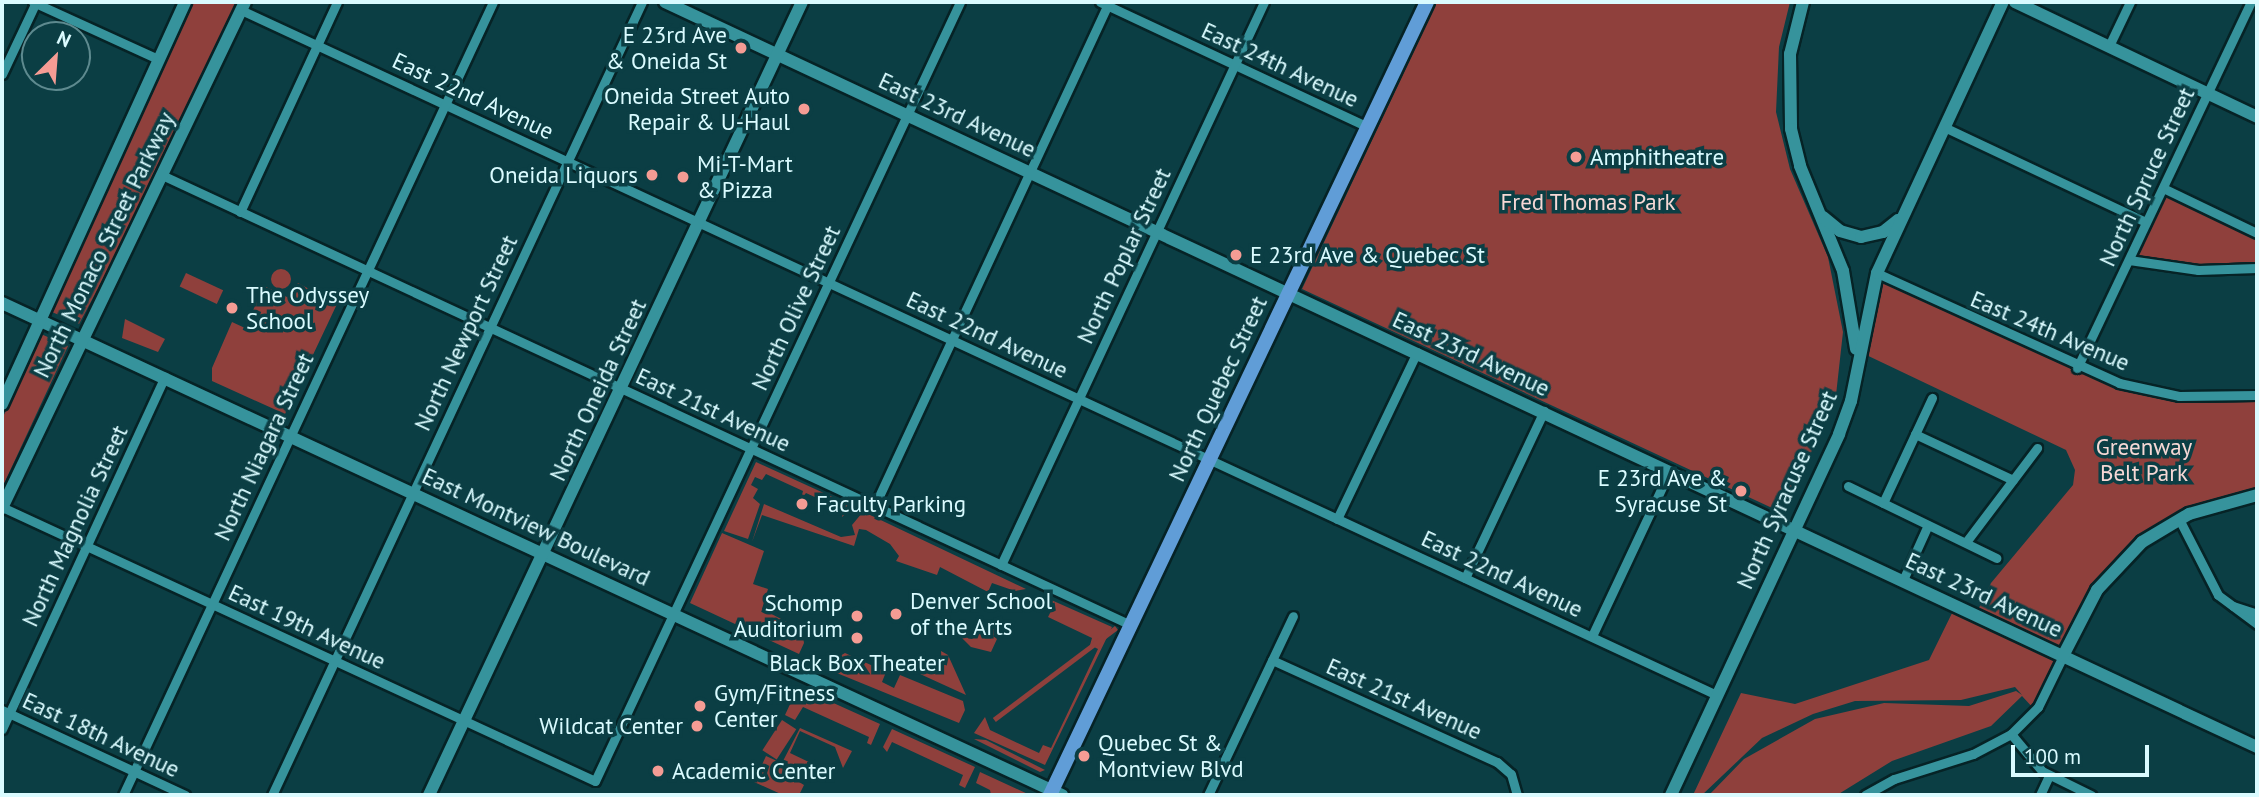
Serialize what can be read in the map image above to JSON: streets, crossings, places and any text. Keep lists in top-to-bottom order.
{
  "streets": {
    "main road": ["North Quebec Street"],
    "street": [
      "East 24th Avenue",
      "East 22nd Avenue",
      "East 23rd Avenue",
      "North Spruce Street",
      "North Monaco Street Parkway",
      "North Poplar Street",
      "North Olive Street",
      "North Newport Street",
      "North Oneida Street",
      "East 21st Avenue",
      "North Niagara Street",
      "North Syracuse Street",
      "North Magnolia Street",
      "East Montview Boulevard",
      "East 19th Avenue",
      "East 18th Avenue"
    ]
  },
  "crossings": [
    ["East 24th Avenue", "North Spruce Street"],
    ["East 24th Avenue", "North Poplar Street"],
    ["East 24th Avenue", "North Quebec Street"],
    ["East 24th Avenue", "North Syracuse Street"],
    ["East 22nd Avenue", "North Monaco Street Parkway"],
    ["East 22nd Avenue", "North Poplar Street"],
    ["East 22nd Avenue", "North Olive Street"],
    ["East 22nd Avenue", "North Newport Street"],
    ["East 22nd Avenue", "North Quebec Street"],
    ["East 22nd Avenue", "North Oneida Street"],
    ["East 22nd Avenue", "North Niagara Street"],
    ["East 22nd Avenue", "North Syracuse Street"],
    ["East 23rd Avenue", "North Poplar Street"],
    ["East 23rd Avenue", "North Olive Street"],
    ["East 23rd Avenue", "North Quebec Street"],
    ["East 23rd Avenue", "North Oneida Street"],
    ["East 23rd Avenue", "North Syracuse Street"],
    ["North Monaco Street Parkway", "East 21st Avenue"],
    ["North Monaco Street Parkway", "East Montview Boulevard"],
    ["North Monaco Street Parkway", "East 19th Avenue"],
    ["North Poplar Street", "East 21st Avenue"],
    ["North Olive Street", "East 21st Avenue"],
    ["North Olive Street", "East Montview Boulevard"],
    ["North Olive Street", "East 19th Avenue"],
    ["North Newport Street", "East 21st Avenue"],
    ["North Newport Street", "East Montview Boulevard"],
    ["North Newport Street", "East 19th Avenue"],
    ["North Quebec Street", "East 21st Avenue"],
    ["North Quebec Street", "East Montview Boulevard"],
    ["North Oneida Street", "East 21st Avenue"],
    ["North Oneida Street", "East Montview Boulevard"],
    ["North Oneida Street", "East 19th Avenue"],
    ["East 21st Avenue", "North Niagara Street"],
    ["North Niagara Street", "East Montview Boulevard"],
    ["North Niagara Street", "East 19th Avenue"],
    ["North Niagara Street", "East 18th Avenue"],
    ["North Magnolia Street", "East Montview Boulevard"],
    ["North Magnolia Street", "East 19th Avenue"],
    ["North Magnolia Street", "East 18th Avenue"]
  ],
  "parks": ["Fred Thomas Park", "Greenway Belt Park"],
  "places": [
    "E 23rd Ave & Oneida St",
    "Oneida Street Auto Repair & U-Haul",
    "Amphitheatre",
    "Oneida Liquors",
    "Mi-T-Mart & Pizza",
    "E 23rd Ave & Quebec St",
    "The Odyssey School",
    "E 23rd Ave & Syracuse St",
    "Faculty Parking",
    "Denver School of the Arts",
    "Schomp Auditorium",
    "Black Box Theater",
    "Gym/Fitness Center",
    "Wildcat Center",
    "Quebec St & Montview Blvd",
    "Academic Center"
  ],
  "scale_bar": "100 m",
  "north": "top right"
}
